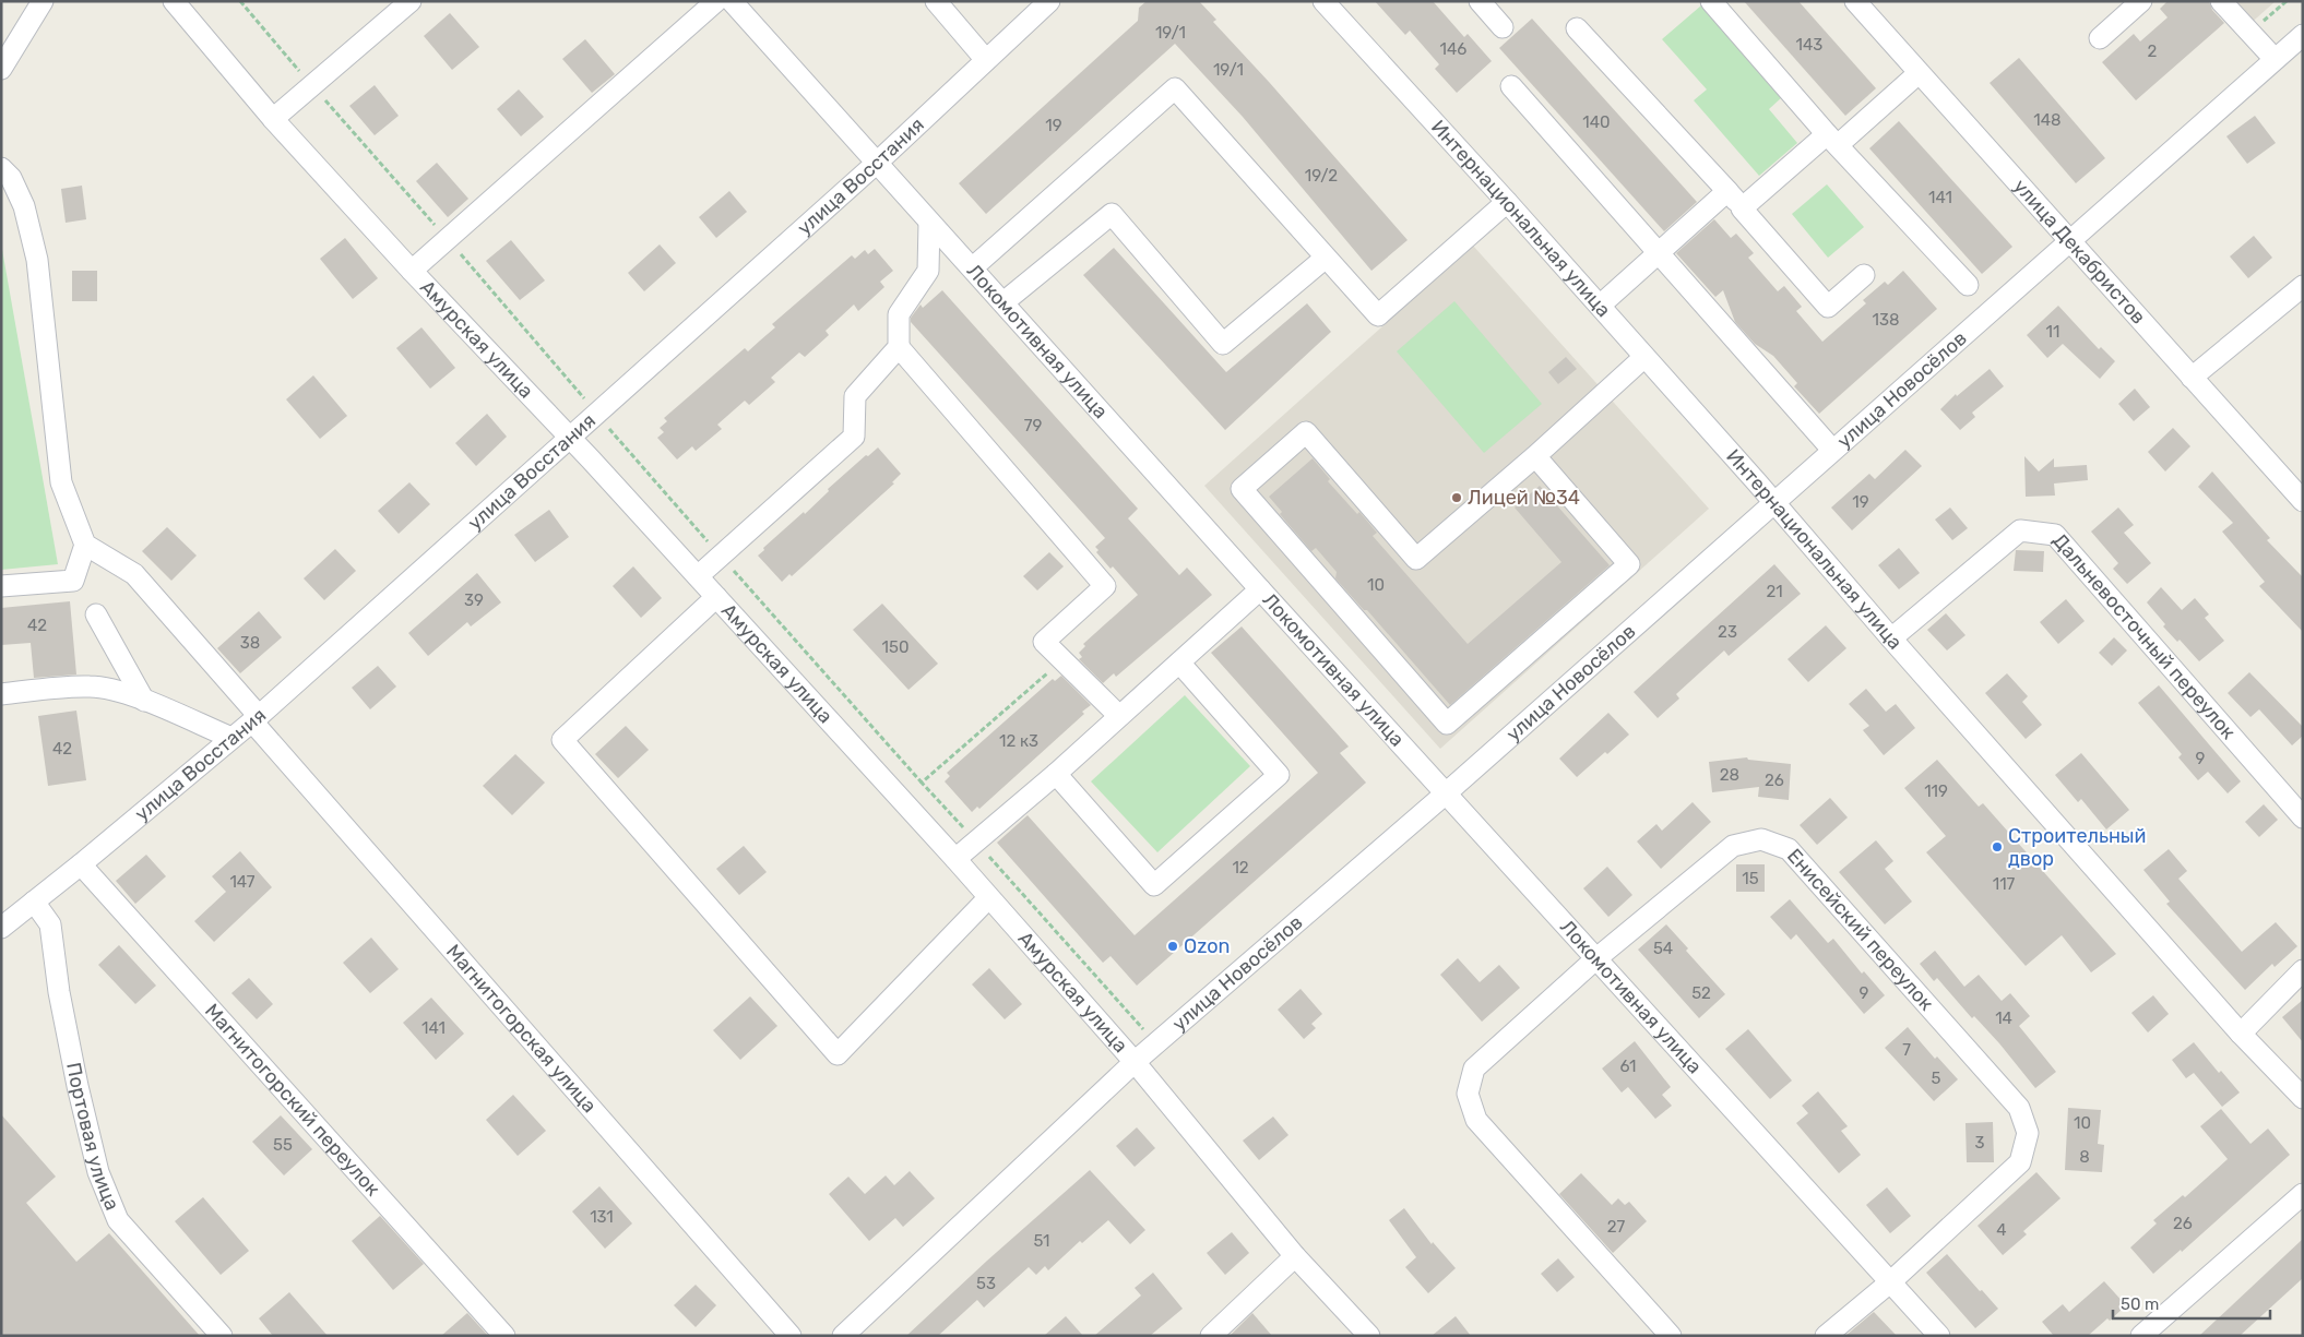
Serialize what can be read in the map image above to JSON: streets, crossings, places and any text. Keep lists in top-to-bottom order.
{
  "streets": {
    "street": [
      "улица Восстания",
      "Интернациональная улица",
      "улица Декабристов",
      "Амурская улица",
      "Локомотивная улица",
      "улица Новосёлов",
      "Дальневосточный переулок",
      "Енисейский переулок",
      "Магнитогорская улица",
      "Магнитогорский переулок",
      "Портовая улица"
    ]
  },
  "crossings": [
    ["улица Восстания", "Амурская улица"],
    ["улица Восстания", "Локомотивная улица"],
    ["улица Восстания", "Магнитогорская улица"],
    ["улица Восстания", "Магнитогорский переулок"],
    ["улица Восстания", "Портовая улица"],
    ["Интернациональная улица", "улица Новосёлов"],
    ["Интернациональная улица", "Дальневосточный переулок"],
    ["улица Декабристов", "улица Новосёлов"],
    ["Амурская улица", "улица Новосёлов"],
    ["Локомотивная улица", "улица Новосёлов"],
    ["Локомотивная улица", "Енисейский переулок"]
  ],
  "places": ["Лицей №34", "Строительный двор", "Ozon"],
  "house_numbers": [
    "19/1",
    "143",
    "146",
    "2",
    "19/1",
    "148",
    "140",
    "19",
    "19/2",
    "141",
    "138",
    "11",
    "79",
    "19",
    "10",
    "21",
    "39",
    "42",
    "23",
    "38",
    "150",
    "12 к3",
    "42",
    "9",
    "28",
    "26",
    "119",
    "12",
    "15",
    "147",
    "117",
    "54",
    "52",
    "9",
    "14",
    "141",
    "7",
    "61",
    "5",
    "10",
    "3",
    "55",
    "8",
    "131",
    "26",
    "27",
    "4",
    "51",
    "53"
  ],
  "scale_bar": "50 m"
}
